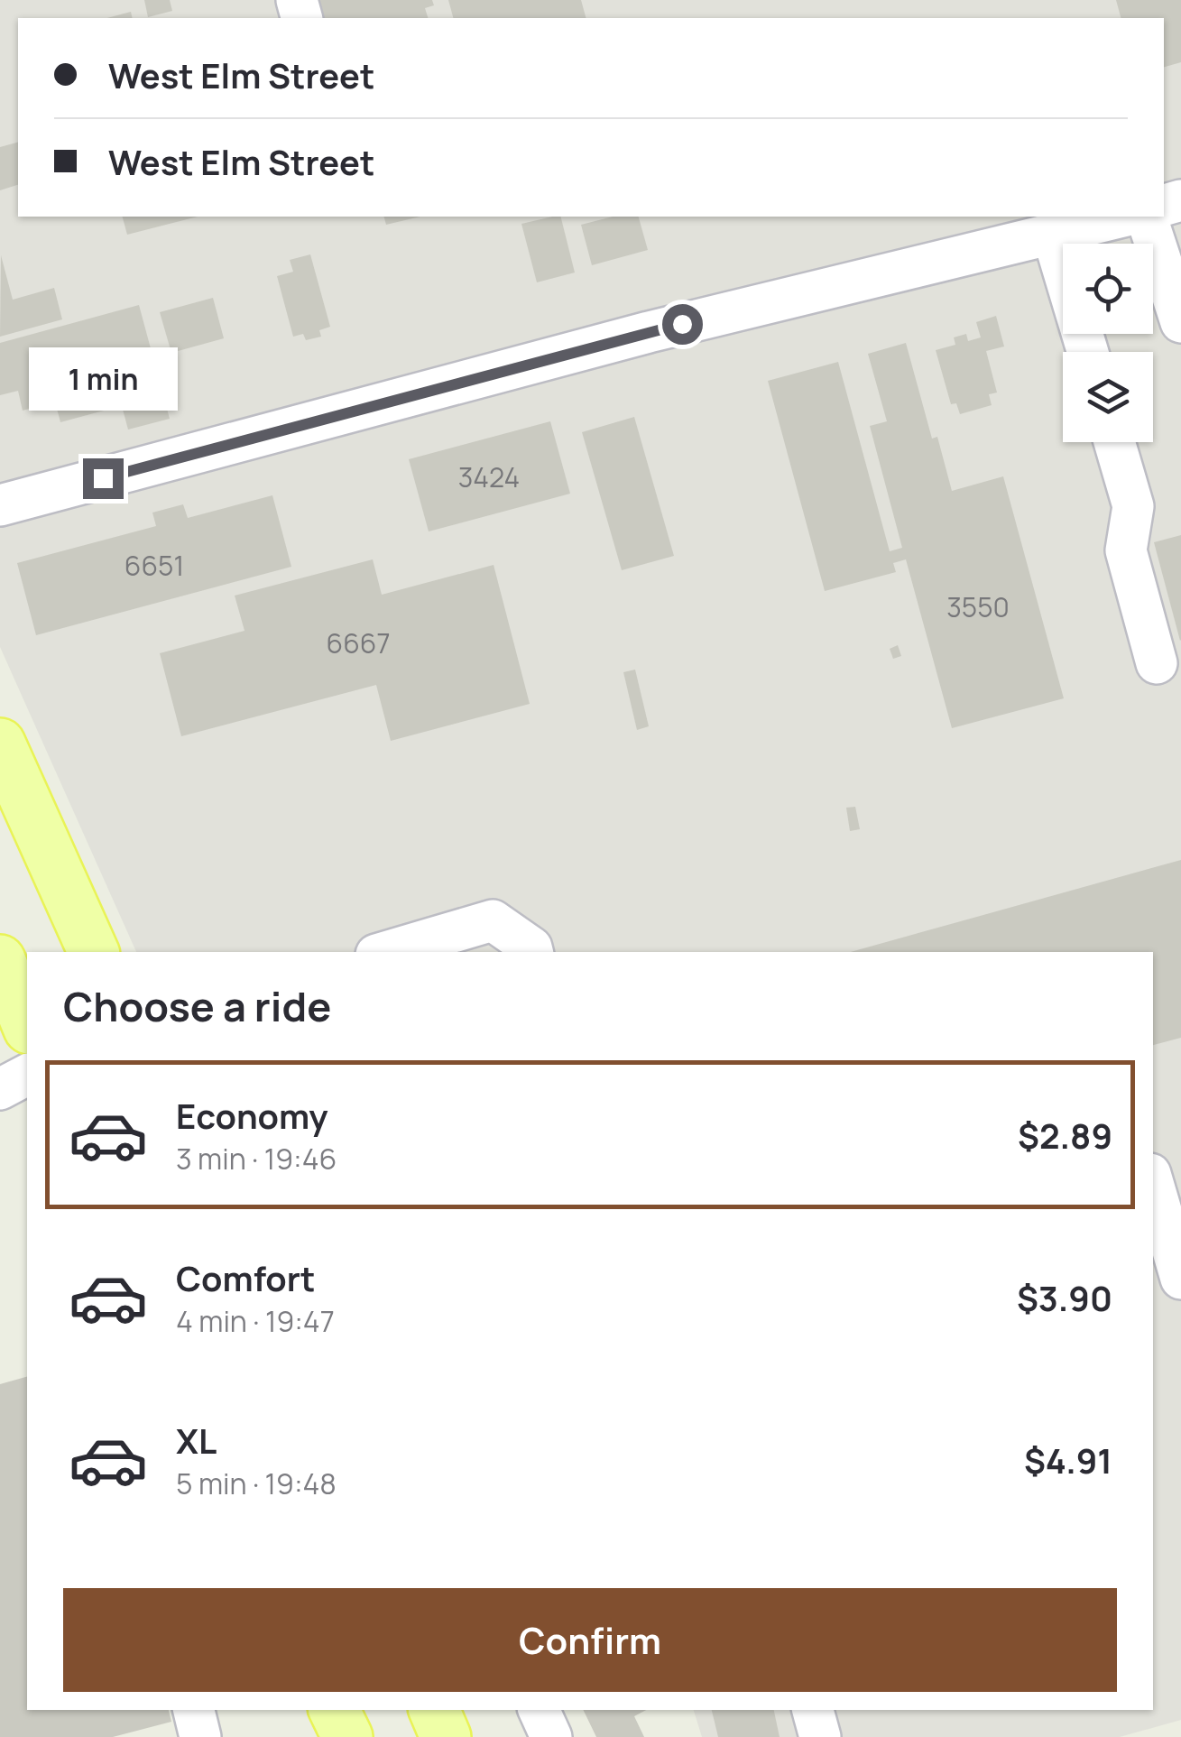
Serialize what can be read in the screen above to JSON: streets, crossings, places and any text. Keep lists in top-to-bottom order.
{
  "house_numbers": [
    "3424",
    "6651",
    "3550",
    "6667"
  ],
  "page": {
    "banner": ["West Elm Street", "West Elm Street"],
    "bubble": "1 min",
    "heading": "Choose a ride",
    "list": [
      {
        "name": "Economy",
        "note": "3 min · 19:46",
        "value": "$2.89"
      },
      {
        "name": "Comfort",
        "note": "4 min · 19:47",
        "value": "$3.90"
      },
      {
        "name": "XL",
        "note": "5 min · 19:48",
        "value": "$4.91"
      }
    ],
    "buttons": "Confirm"
  }
}
